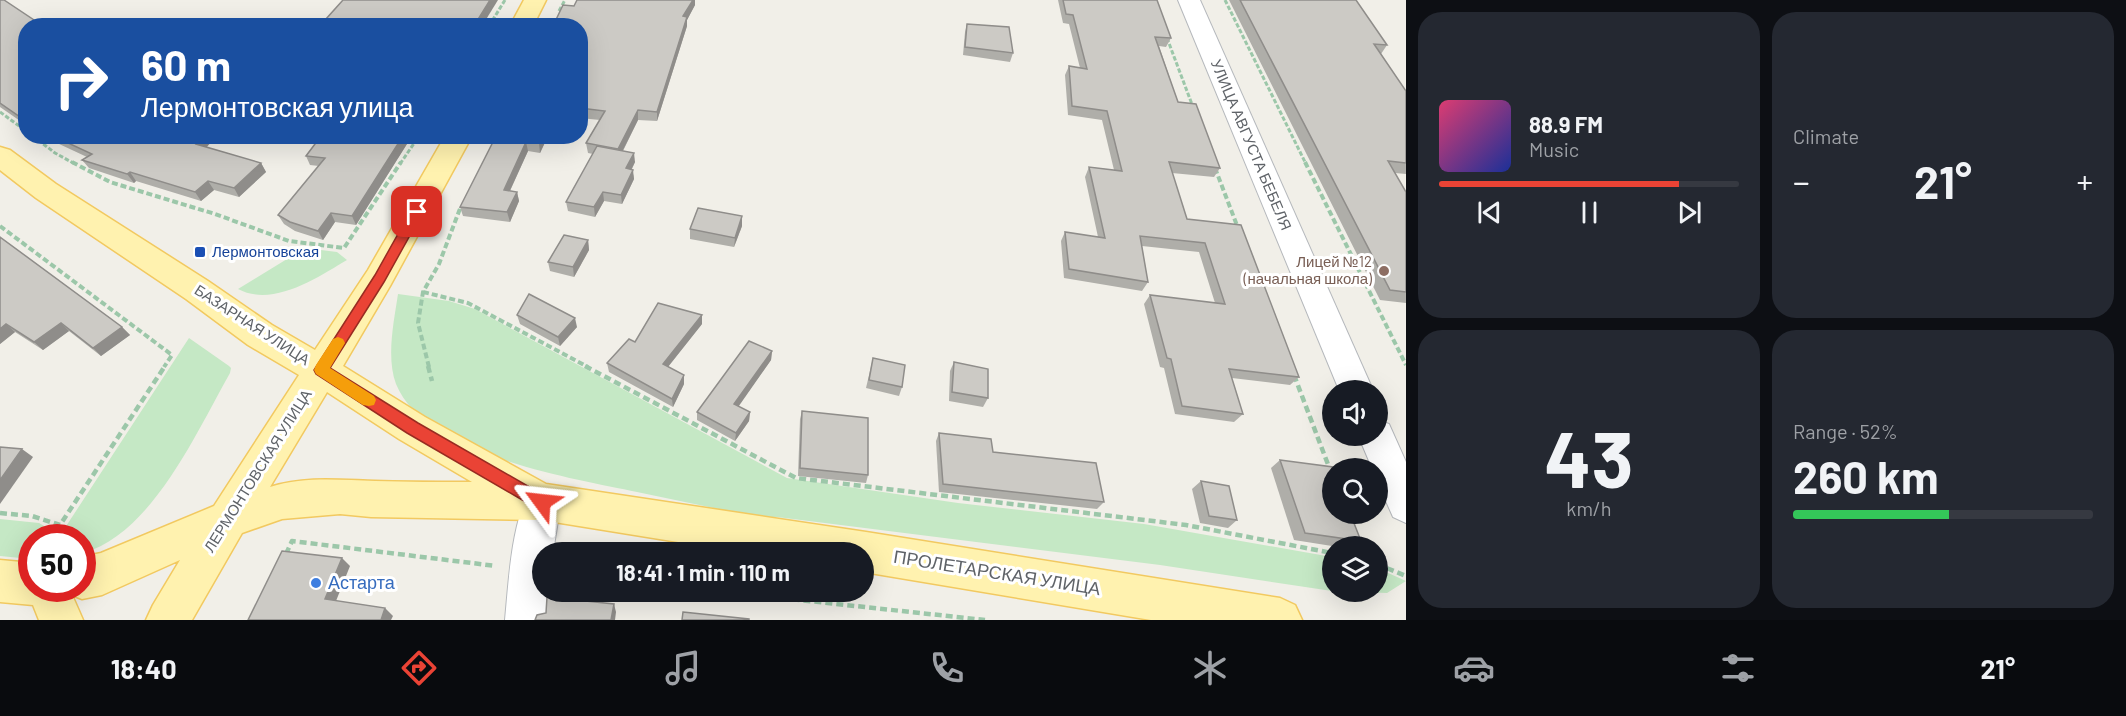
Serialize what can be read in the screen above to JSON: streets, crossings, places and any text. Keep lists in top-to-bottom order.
{
  "streets": {
    "main road": ["БАЗАРНАЯ УЛИЦА", "ЛЕРМОНТОВСКАЯ УЛИЦА", "ПРОЛЕТАРСКАЯ УЛИЦА"],
    "street": ["УЛИЦА АВГУСТА БЕБЕЛЯ"]
  },
  "crossings": [
    ["БАЗАРНАЯ УЛИЦА", "ЛЕРМОНТОВСКАЯ УЛИЦА"],
    ["БАЗАРНАЯ УЛИЦА", "ПРОЛЕТАРСКАЯ УЛИЦА"],
    ["ЛЕРМОНТОВСКАЯ УЛИЦА", "ПРОЛЕТАРСКАЯ УЛИЦА"]
  ],
  "places": {
    "transit": ["Лермонтовская"],
    "other": ["Лицей №12 (начальная школа)", "Астарта"]
  },
  "page": {
    "tile": [
      "Climate",
      ["43", "km/h"],
      ["Range · 52%", "260 km"]
    ],
    "turn": ["60 m", "Лермонтовская улица"],
    "song": ["88.9 FM", "Music"],
    "heat": ["−", "21°", "+"],
    "limit": "50",
    "trip": "18:41 · 1 min · 110 m",
    "tabs": ["18:40", "21°"]
  }
}
